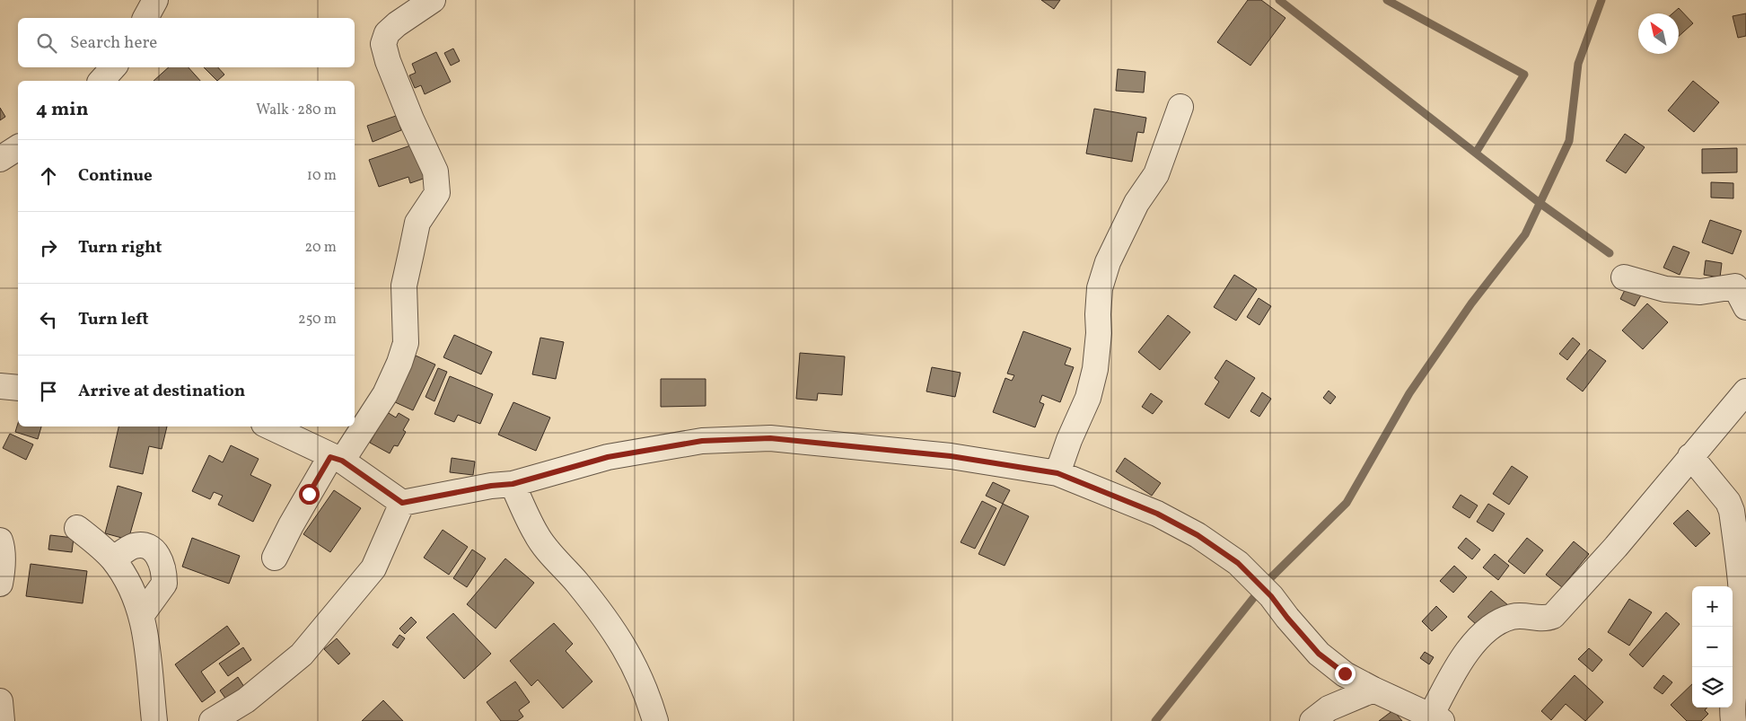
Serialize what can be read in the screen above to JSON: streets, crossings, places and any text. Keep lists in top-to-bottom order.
{
  "north": "top left",
  "page": {
    "search": "Search here",
    "heading": ["4 min", "Walk · 280 m"],
    "list": [
      ["Continue", "10 m"],
      ["Turn right", "20 m"],
      ["Turn left", "250 m"],
      "Arrive at destination"
    ],
    "map_buttons": ["+", "−"]
  }
}
